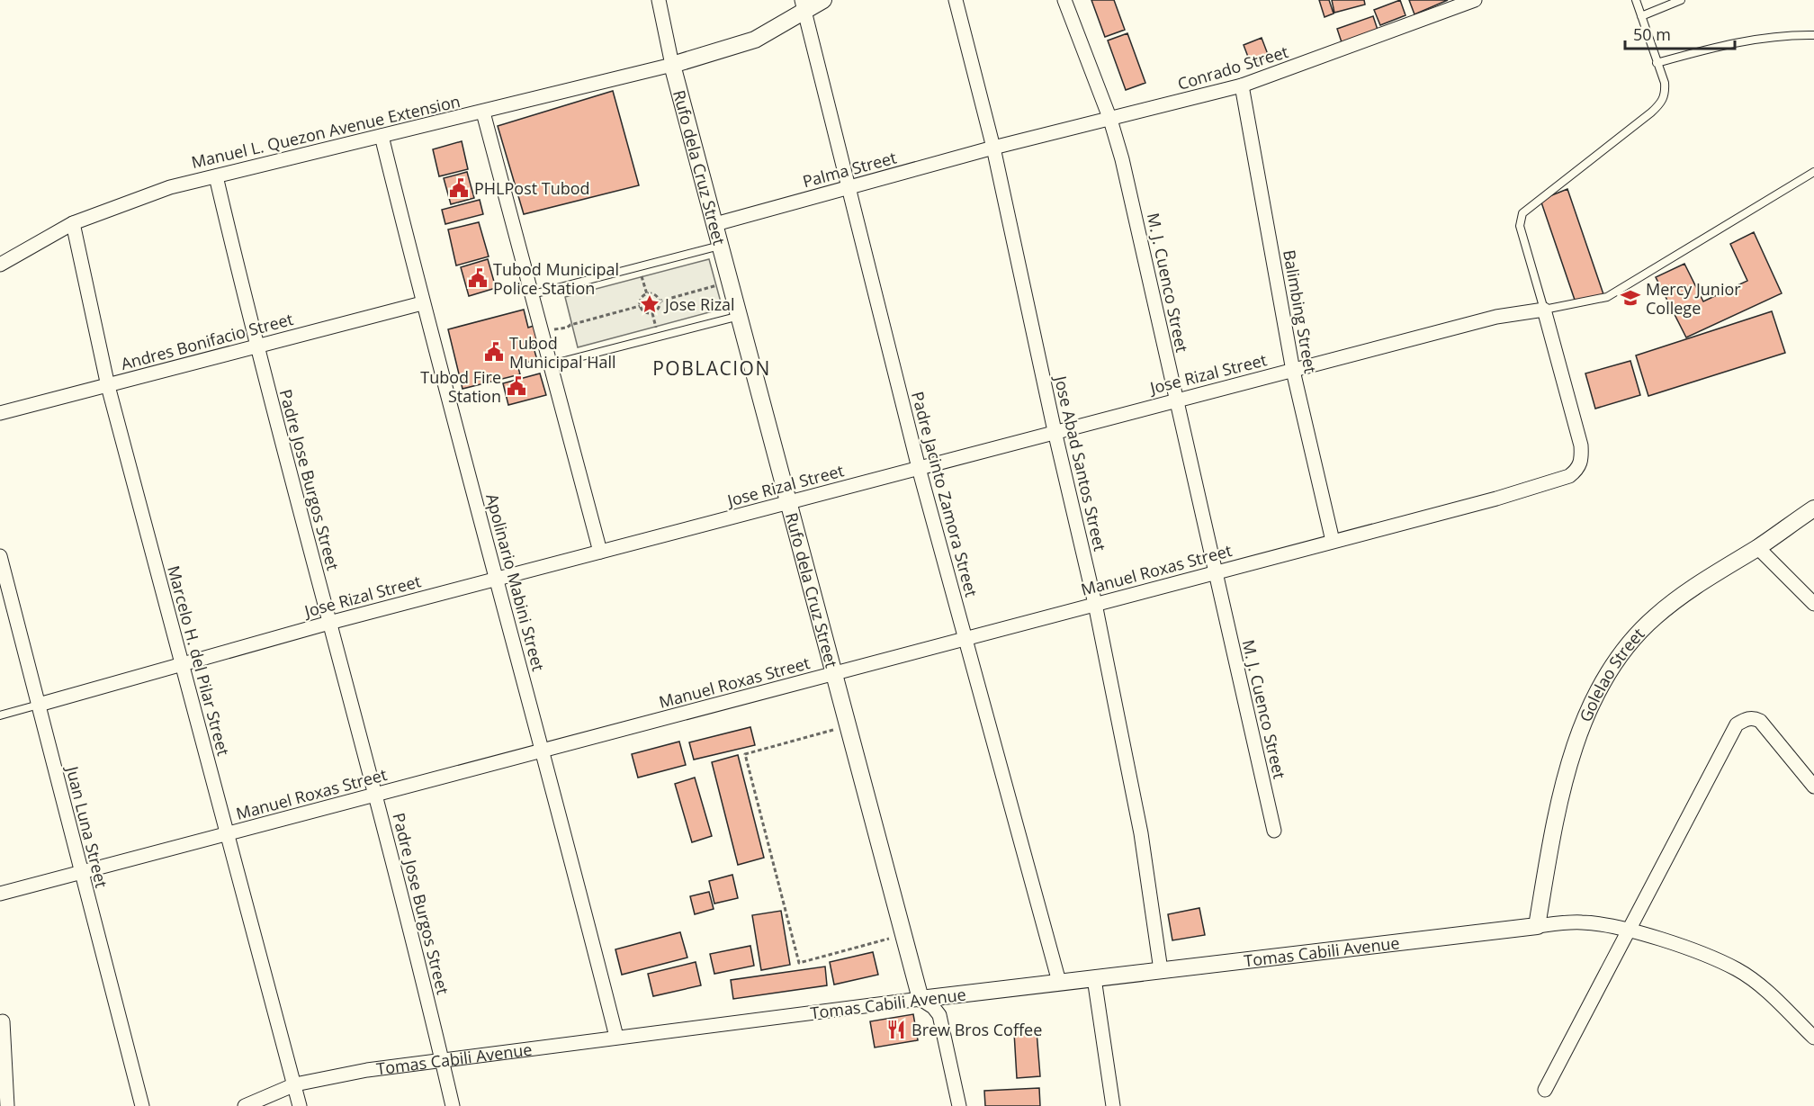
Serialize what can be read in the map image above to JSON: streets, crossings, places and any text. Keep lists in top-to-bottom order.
{
  "streets": {
    "street": [
      "Conrado Street",
      "Manuel L. Quezon Avenue Extension",
      "Rufo dela Cruz Street",
      "Palma Street",
      "M. J. Cuenco Street",
      "Balimbing Street",
      "Andres Bonifacio Street",
      "Jose Rizal Street",
      "Jose Abad Santos Street",
      "Padre Jose Burgos Street",
      "Padre Jacinto Zamora Street",
      "Manuel Roxas Street",
      "Apolinario Mabini Street",
      "Marcelo H. del Pilar Street",
      "Golelao Street",
      "Juan Luna Street",
      "Tomas Cabili Avenue"
    ]
  },
  "crossings": [
    ["Conrado Street", "Palma Street"],
    ["Conrado Street", "M. J. Cuenco Street"],
    ["Conrado Street", "Balimbing Street"],
    ["Conrado Street", "Jose Abad Santos Street"],
    ["Manuel L. Quezon Avenue Extension", "Rufo dela Cruz Street"],
    ["Manuel L. Quezon Avenue Extension", "Padre Jose Burgos Street"],
    ["Manuel L. Quezon Avenue Extension", "Apolinario Mabini Street"],
    ["Manuel L. Quezon Avenue Extension", "Marcelo H. del Pilar Street"],
    ["Rufo dela Cruz Street", "Palma Street"],
    ["Rufo dela Cruz Street", "Jose Rizal Street"],
    ["Rufo dela Cruz Street", "Manuel Roxas Street"],
    ["Rufo dela Cruz Street", "Tomas Cabili Avenue"],
    ["Palma Street", "Jose Abad Santos Street"],
    ["Palma Street", "Padre Jacinto Zamora Street"],
    ["M. J. Cuenco Street", "Jose Rizal Street"],
    ["M. J. Cuenco Street", "Manuel Roxas Street"],
    ["Balimbing Street", "Jose Rizal Street"],
    ["Balimbing Street", "Manuel Roxas Street"],
    ["Andres Bonifacio Street", "Padre Jose Burgos Street"],
    ["Andres Bonifacio Street", "Apolinario Mabini Street"],
    ["Andres Bonifacio Street", "Marcelo H. del Pilar Street"],
    ["Jose Rizal Street", "Jose Abad Santos Street"],
    ["Jose Rizal Street", "Padre Jose Burgos Street"],
    ["Jose Rizal Street", "Padre Jacinto Zamora Street"],
    ["Jose Rizal Street", "Manuel Roxas Street"],
    ["Jose Rizal Street", "Apolinario Mabini Street"],
    ["Jose Rizal Street", "Marcelo H. del Pilar Street"],
    ["Jose Rizal Street", "Juan Luna Street"],
    ["Jose Abad Santos Street", "Manuel Roxas Street"],
    ["Jose Abad Santos Street", "Tomas Cabili Avenue"],
    ["Padre Jose Burgos Street", "Manuel Roxas Street"],
    ["Padre Jose Burgos Street", "Tomas Cabili Avenue"],
    ["Padre Jacinto Zamora Street", "Manuel Roxas Street"],
    ["Padre Jacinto Zamora Street", "Tomas Cabili Avenue"],
    ["Manuel Roxas Street", "Apolinario Mabini Street"],
    ["Manuel Roxas Street", "Marcelo H. del Pilar Street"],
    ["Manuel Roxas Street", "Juan Luna Street"],
    ["Apolinario Mabini Street", "Tomas Cabili Avenue"],
    ["Marcelo H. del Pilar Street", "Tomas Cabili Avenue"],
    ["Golelao Street", "Tomas Cabili Avenue"]
  ],
  "districts": ["POBLACION"],
  "places": {
    "public building": [
      "PHLPost Tubod",
      "Tubod Municipal Police Station",
      "Tubod Municipal Hall",
      "Tubod Fire Station"
    ],
    "school or university": ["Mercy Junior College"],
    "place": ["Jose Rizal"],
    "restaurant": ["Brew Bros Coffee"]
  },
  "scale_bar": "50 m"
}
